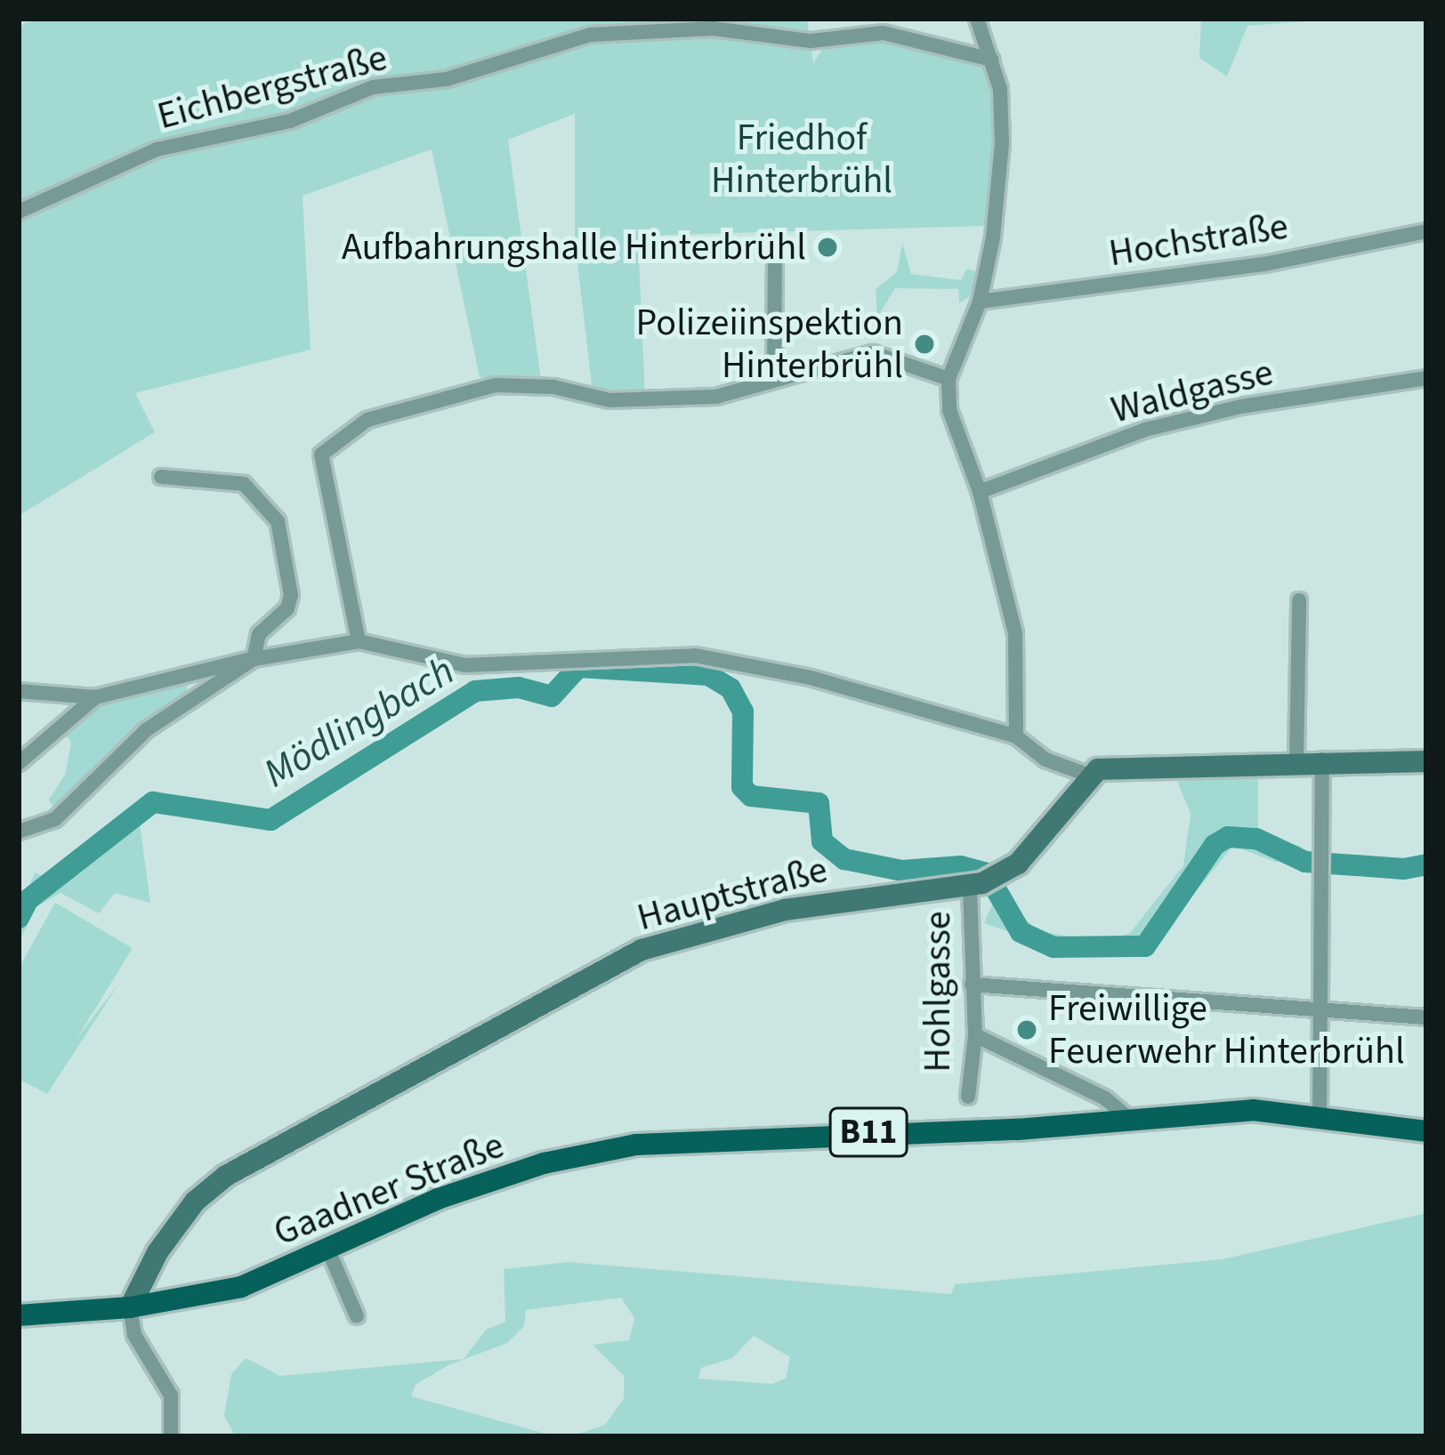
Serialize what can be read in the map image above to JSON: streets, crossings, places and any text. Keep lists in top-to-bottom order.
{
  "streets": {
    "main road": ["Hauptstraße", "B11", "Gaadner Straße"],
    "street": [
      "Eichbergstraße",
      "Hochstraße",
      "Waldgasse",
      "Hohlgasse"
    ]
  },
  "crossings": [
    ["Hauptstraße", "Hohlgasse"],
    ["Hauptstraße", "Gaadner Straße"]
  ],
  "water": ["Mödlingbach"],
  "parks": ["Friedhof Hinterbrühl"],
  "places": ["Aufbahrungshalle Hinterbrühl", "Polizeiinspektion Hinterbrühl", "Freiwillige Feuerwehr Hinterbrühl"]
}
